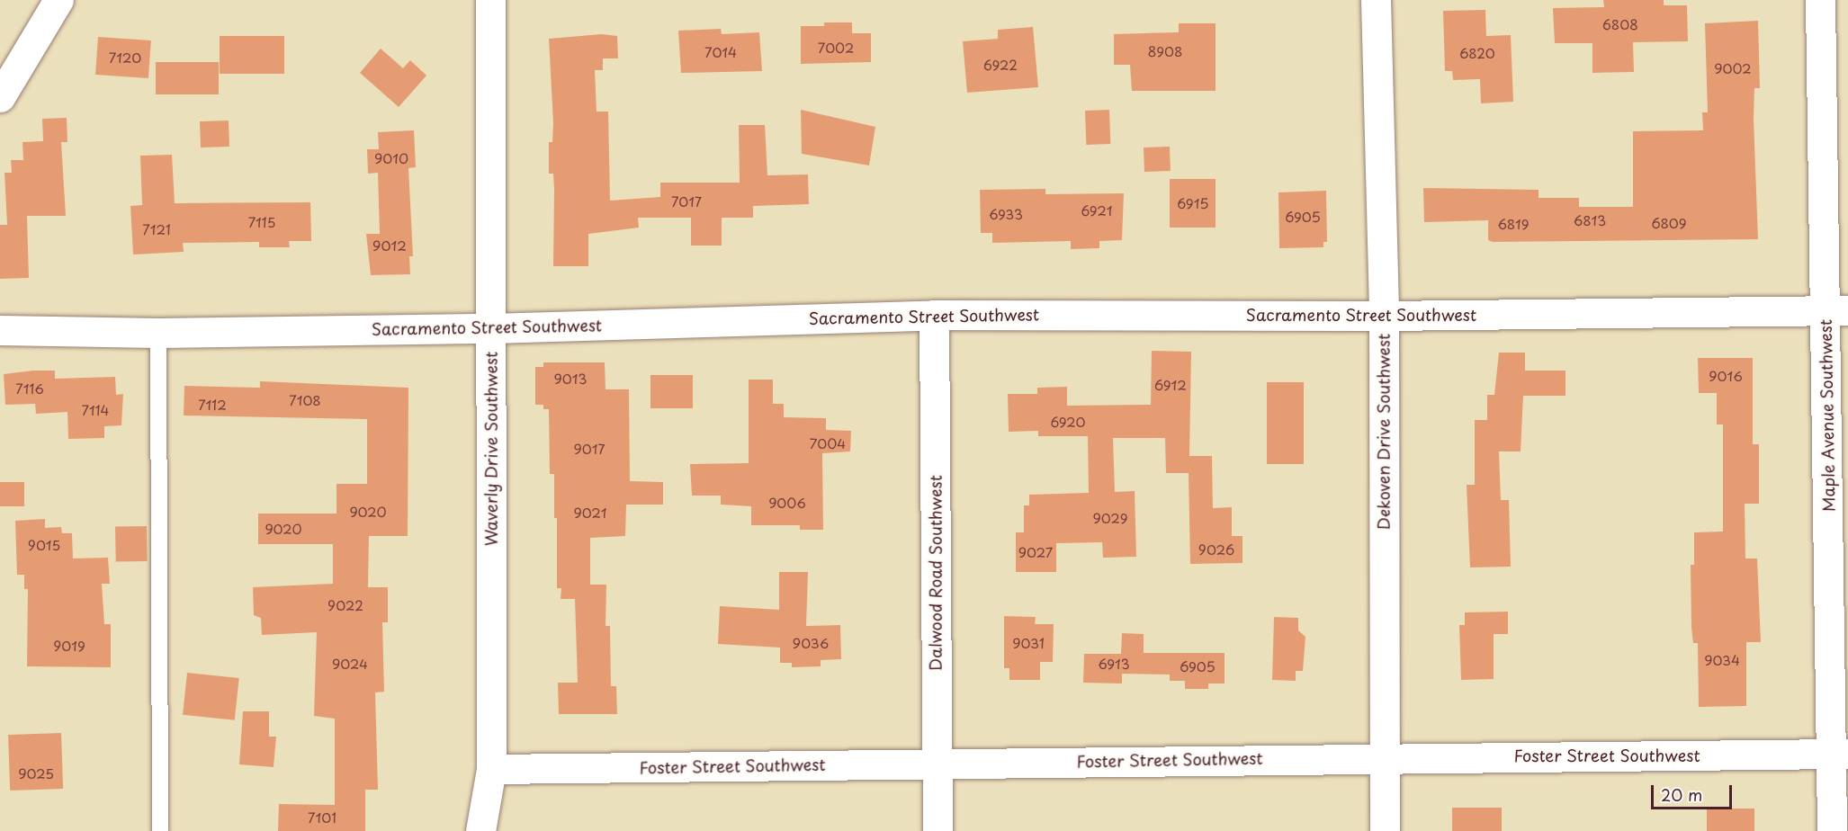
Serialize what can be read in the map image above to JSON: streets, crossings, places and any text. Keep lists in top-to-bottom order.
{
  "streets": {
    "street": [
      "Sacramento Street Southwest",
      "Maple Avenue Southwest",
      "Dekoven Drive Southwest",
      "Waverly Drive Southwest",
      "Dalwood Road Southwest",
      "Foster Street Southwest"
    ]
  },
  "crossings": [
    ["Sacramento Street Southwest", "Maple Avenue Southwest"],
    ["Sacramento Street Southwest", "Dekoven Drive Southwest"],
    ["Sacramento Street Southwest", "Waverly Drive Southwest"],
    ["Sacramento Street Southwest", "Dalwood Road Southwest"],
    ["Maple Avenue Southwest", "Foster Street Southwest"],
    ["Dekoven Drive Southwest", "Foster Street Southwest"],
    ["Waverly Drive Southwest", "Foster Street Southwest"],
    ["Dalwood Road Southwest", "Foster Street Southwest"]
  ],
  "house_numbers": [
    "6808",
    "7002",
    "8908",
    "7014",
    "6820",
    "7120",
    "6922",
    "9002",
    "9010",
    "7017",
    "6915",
    "6921",
    "6933",
    "6905",
    "6813",
    "7115",
    "6809",
    "6819",
    "7121",
    "9012",
    "9016",
    "9013",
    "6912",
    "7116",
    "7108",
    "7112",
    "7114",
    "6920",
    "7004",
    "9017",
    "9006",
    "9020",
    "9021",
    "9029",
    "9020",
    "9015",
    "9026",
    "9027",
    "9022",
    "9036",
    "9031",
    "9019",
    "9034",
    "9024",
    "6913",
    "6905",
    "9025",
    "7101"
  ],
  "scale_bar": "20 m"
}
